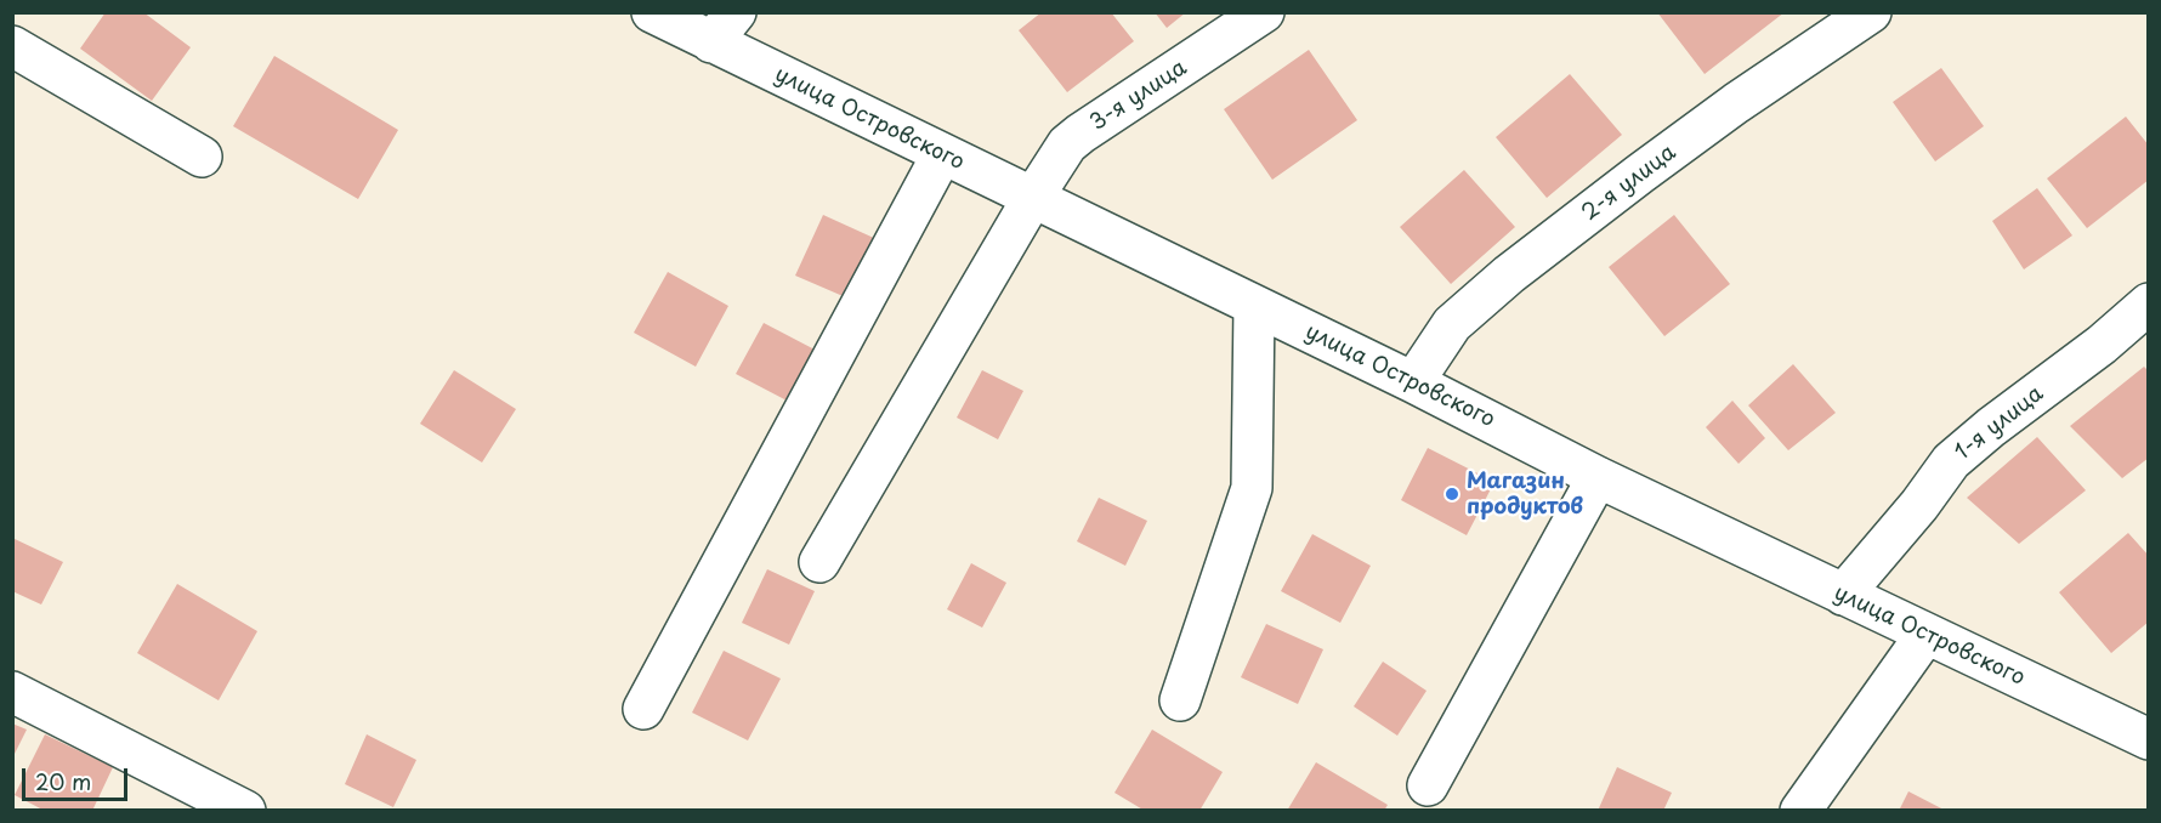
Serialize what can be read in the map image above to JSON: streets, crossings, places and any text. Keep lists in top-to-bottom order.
{
  "streets": {
    "street": [
      "3-я улица",
      "улица Островского",
      "2-я улица",
      "1-я улица"
    ]
  },
  "crossings": [
    ["3-я улица", "улица Островского"],
    ["улица Островского", "2-я улица"],
    ["улица Островского", "1-я улица"]
  ],
  "places": ["Магазин продуктов"],
  "scale_bar": "20 m"
}
